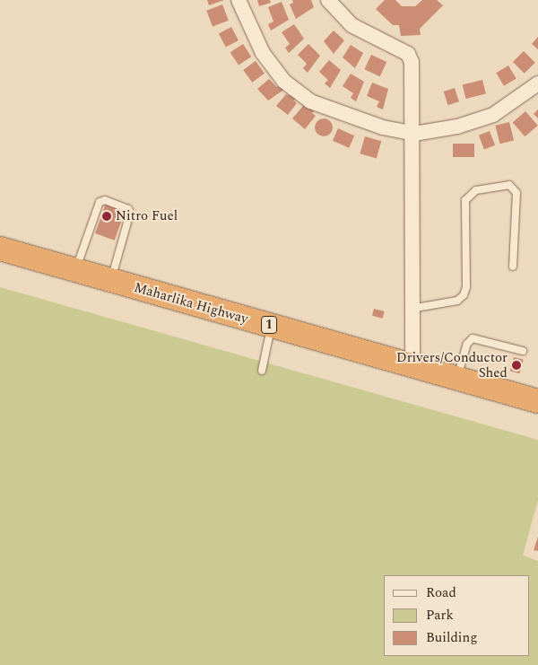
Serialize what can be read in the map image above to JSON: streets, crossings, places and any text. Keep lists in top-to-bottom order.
{
  "streets": {
    "highway": ["Maharlika Highway", "1"]
  },
  "places": ["Nitro Fuel", "Drivers/Conductor Shed"],
  "legend": ["Road", "Park", "Building"]
}
